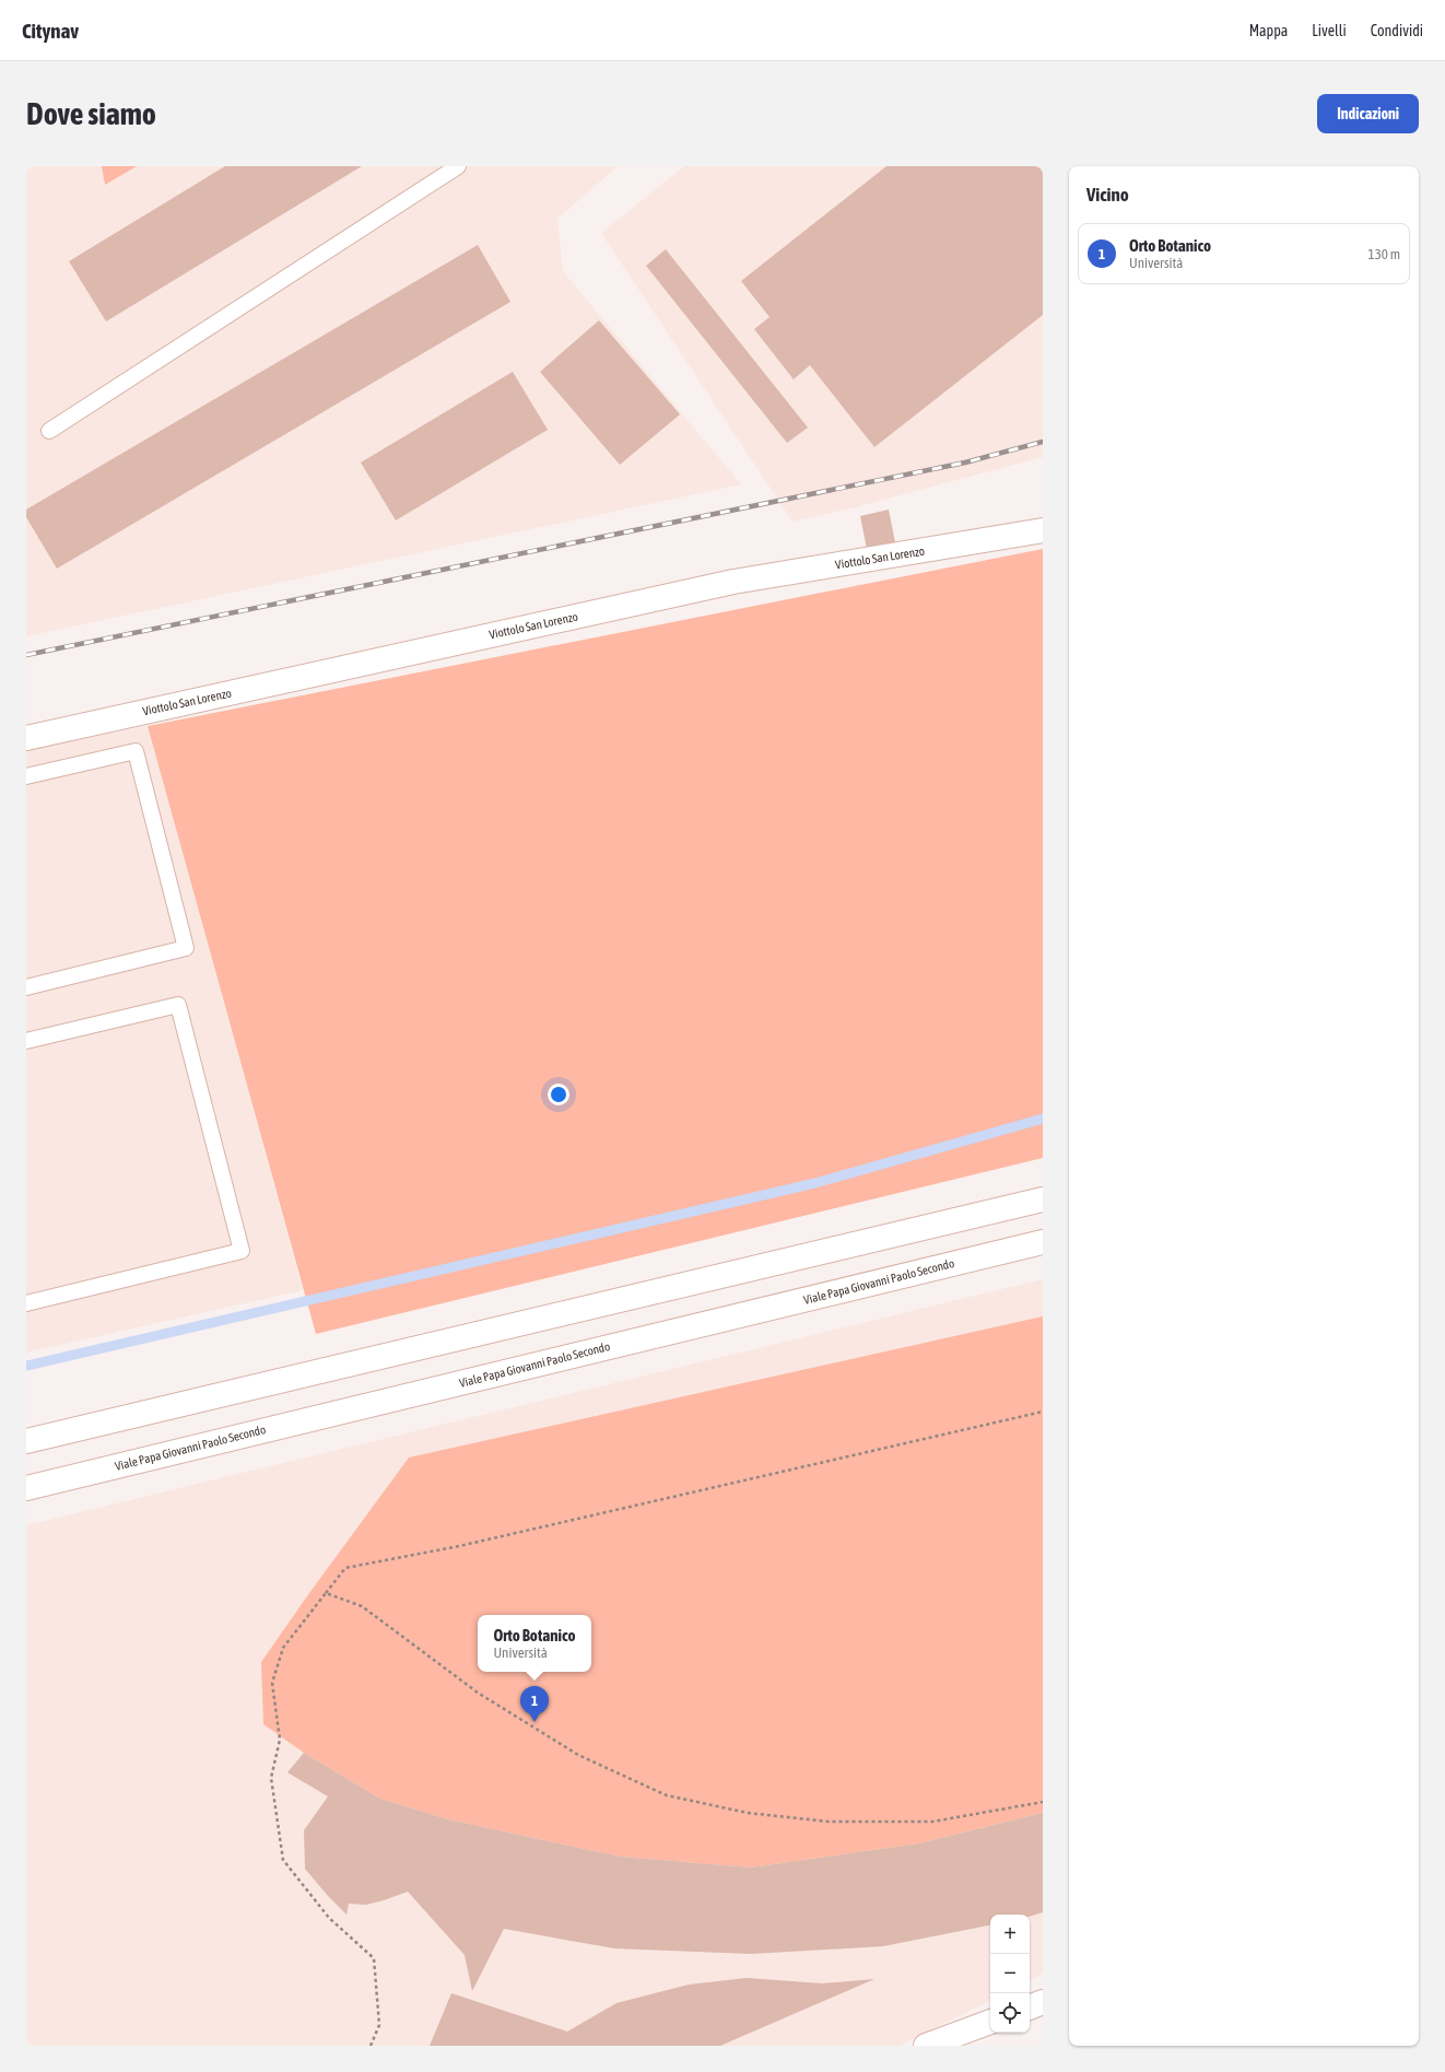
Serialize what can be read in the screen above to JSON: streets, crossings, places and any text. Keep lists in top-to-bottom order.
{
  "streets": {
    "main road": ["Viottolo San Lorenzo", "Viale Papa Giovanni Paolo Secondo"]
  },
  "page": {
    "header": "Citynav",
    "nav": ["Mappa", "Livelli", "Condividi"],
    "buttons": "Indicazioni",
    "title": "Dove siamo",
    "heading": "Vicino",
    "list": [
      {
        "mark": "1",
        "name": "Orto Botanico",
        "note": "Università",
        "value": "130 m"
      }
    ],
    "popup": ["Orto Botanico", "Università"],
    "pins": "1",
    "map_buttons": ["+", "−"]
  }
}
